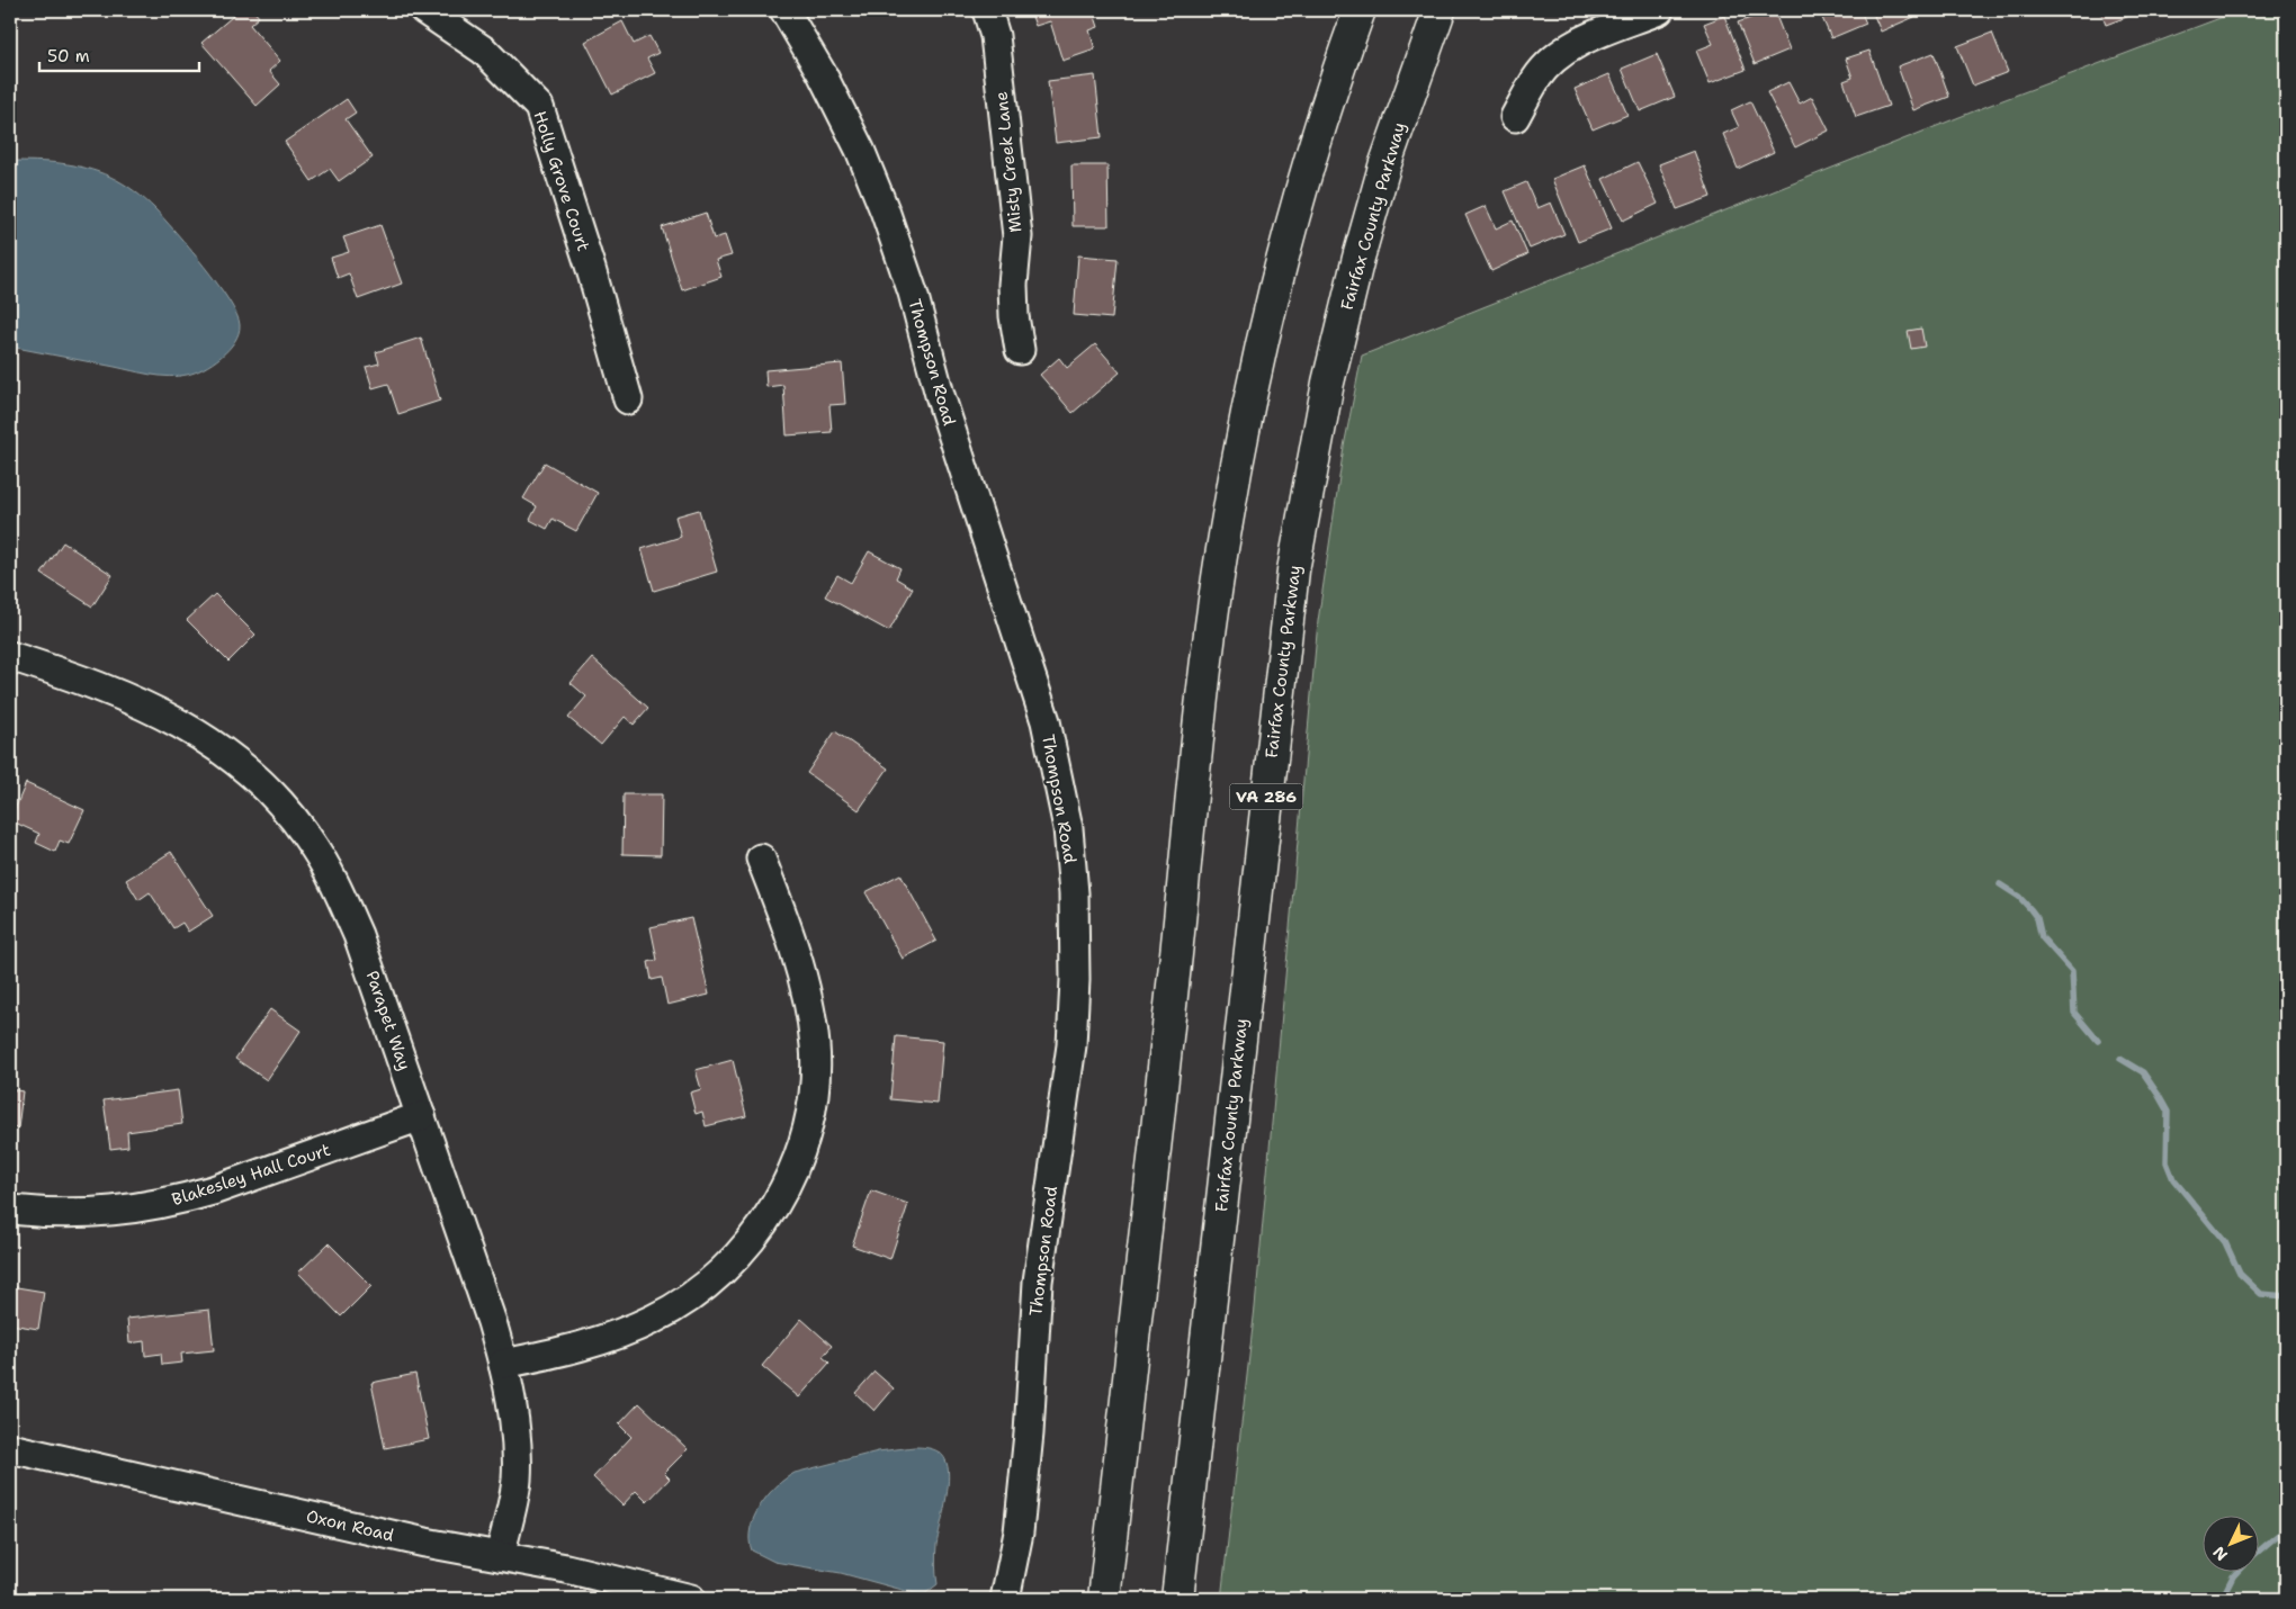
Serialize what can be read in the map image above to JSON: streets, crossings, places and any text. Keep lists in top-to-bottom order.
{
  "streets": {
    "highway": ["Fairfax County Parkway", "VA 286"],
    "street": [
      "Misty Creek Lane",
      "Holly Grove Court",
      "Thompson Road",
      "Parapet Way",
      "Blakesley Hall Court",
      "Oxon Road"
    ]
  },
  "crossings": [
    ["Parapet Way", "Blakesley Hall Court"],
    ["Parapet Way", "Oxon Road"]
  ],
  "scale_bar": "50 m",
  "north": "bottom left"
}
